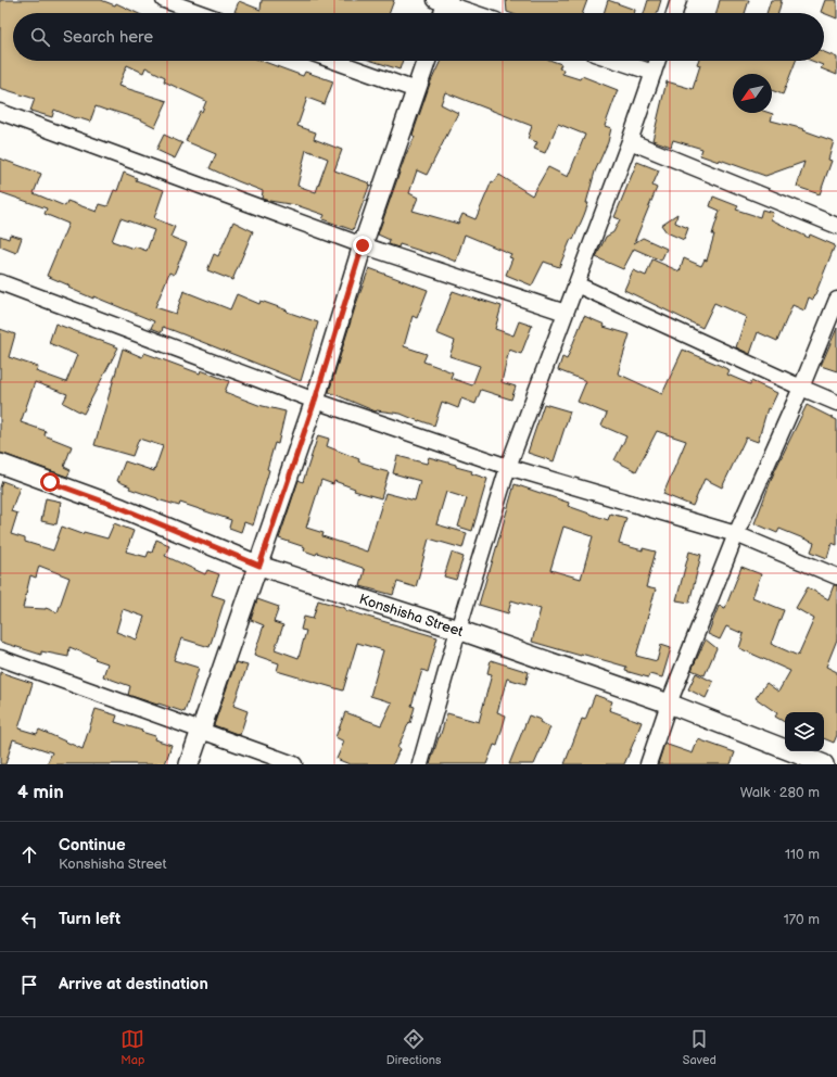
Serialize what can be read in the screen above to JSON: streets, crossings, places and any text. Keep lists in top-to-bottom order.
{
  "streets": {
    "street": ["Konshisha Street"]
  },
  "north": "bottom left",
  "page": {
    "search": "Search here",
    "heading": ["4 min", "Walk · 280 m"],
    "list": [
      ["Continue", "Konshisha Street", "110 m"],
      ["Turn left", "170 m"],
      "Arrive at destination"
    ],
    "nav": ["Map", "Directions", "Saved"]
  }
}
